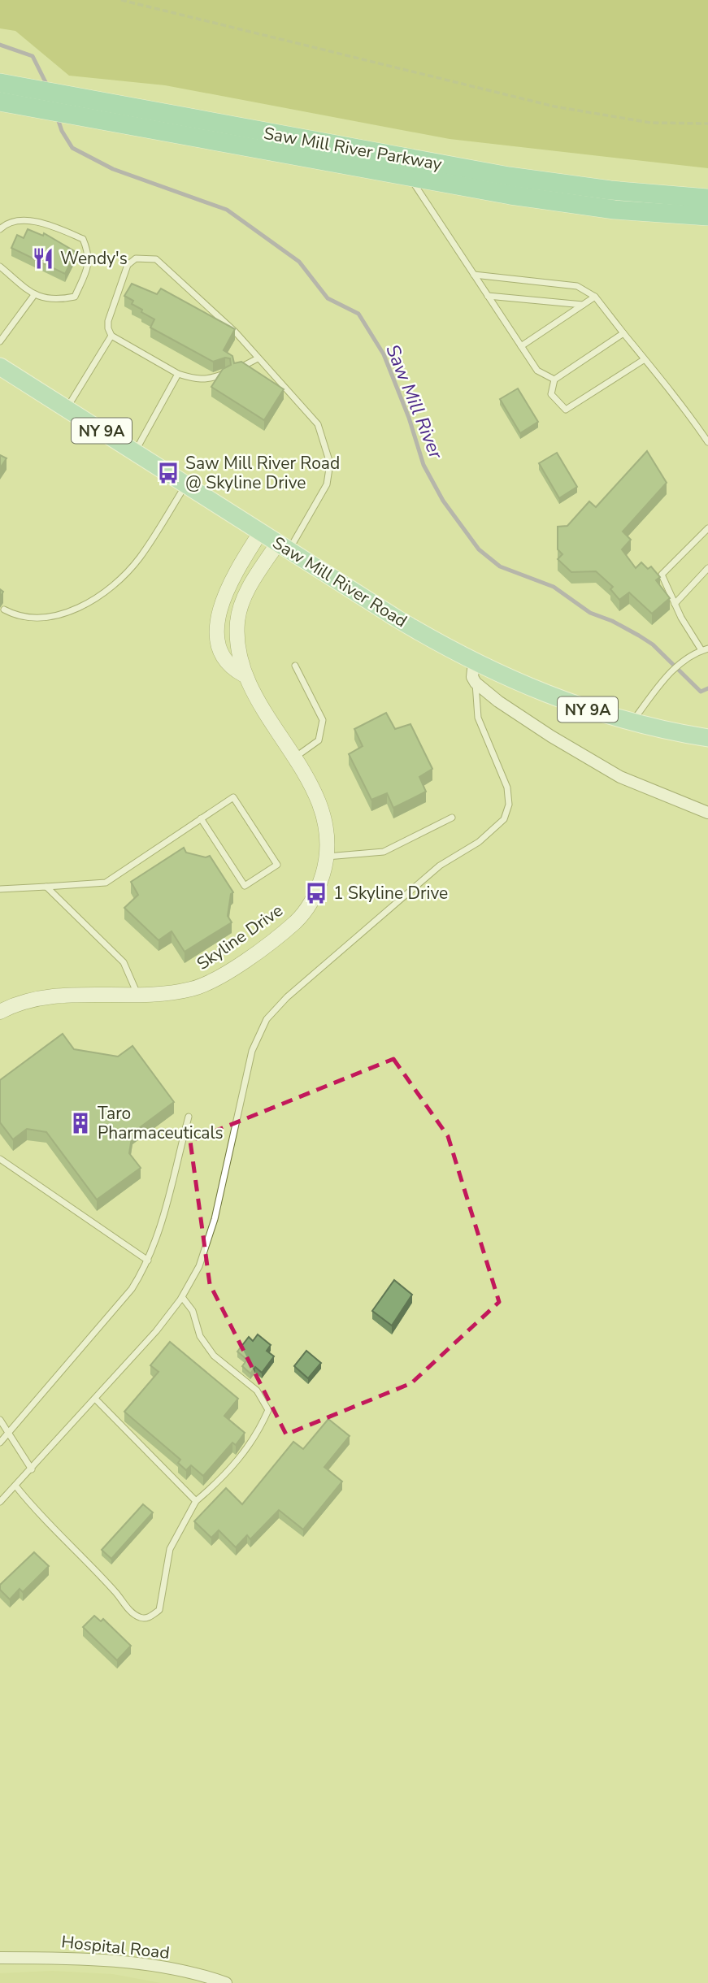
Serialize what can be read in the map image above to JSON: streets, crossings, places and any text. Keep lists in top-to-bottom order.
{
  "streets": {
    "highway": ["Saw Mill River Parkway"],
    "main road": ["NY 9A", "Saw Mill River Road"],
    "street": ["Skyline Drive", "Hospital Road"]
  },
  "crossings": [
    ["Saw Mill River Road", "Skyline Drive"]
  ],
  "water": ["Saw Mill River"],
  "places": {
    "restaurant": ["Wendy's"],
    "bus stop": ["Saw Mill River Road @ Skyline Drive", "1 Skyline Drive"],
    "building": ["Taro Pharmaceuticals"]
  }
}
